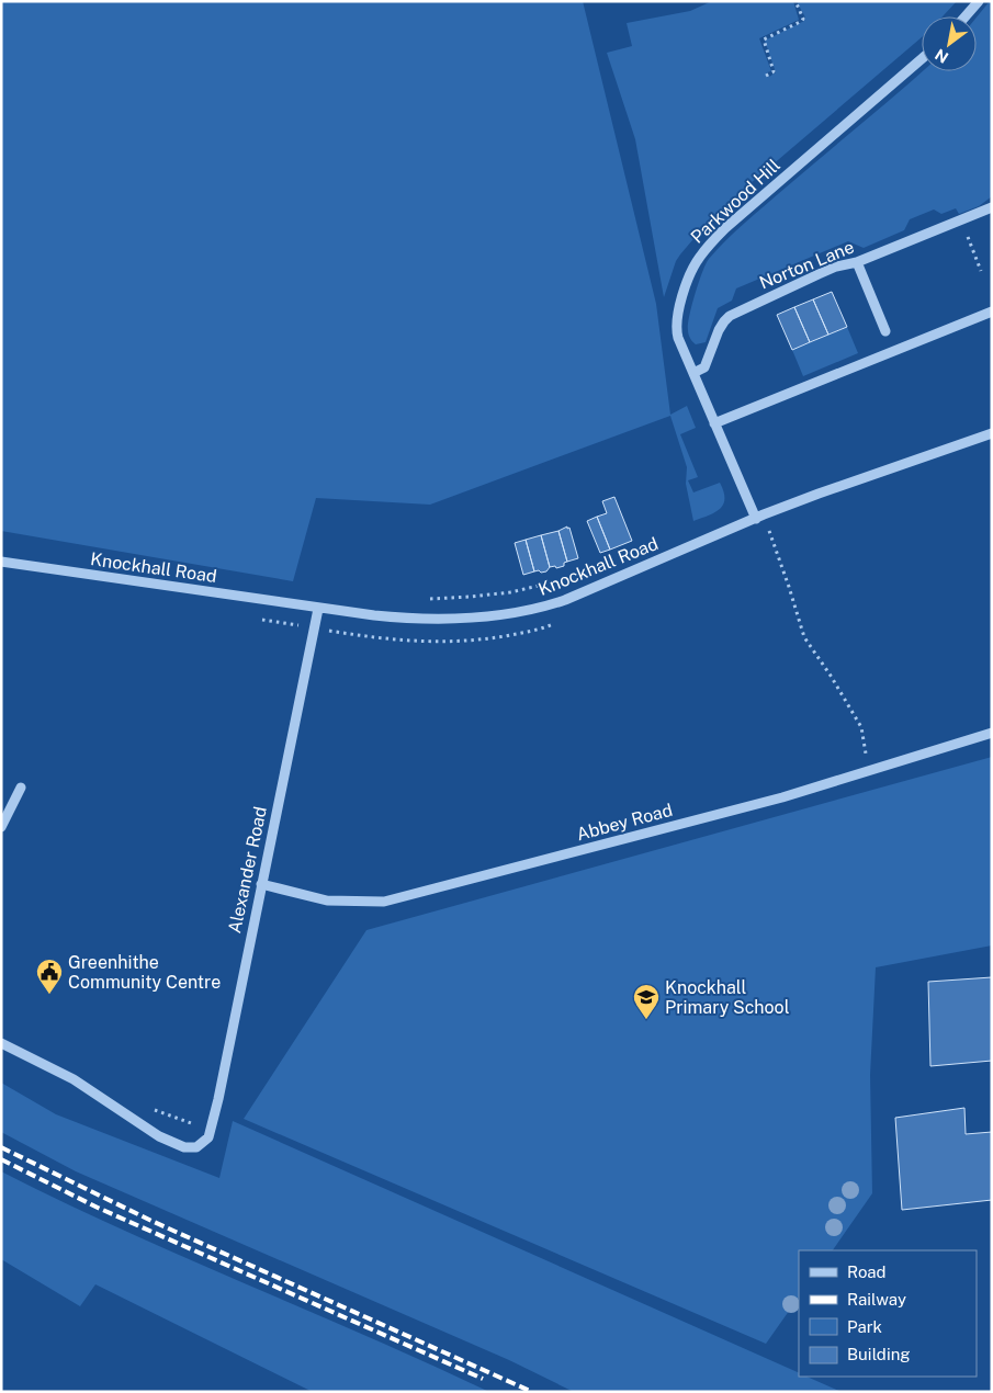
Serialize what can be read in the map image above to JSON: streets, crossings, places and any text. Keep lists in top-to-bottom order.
{
  "streets": {
    "street": [
      "Parkwood Hill",
      "Norton Lane",
      "Knockhall Road",
      "Abbey Road",
      "Alexander Road"
    ]
  },
  "crossings": [
    ["Parkwood Hill", "Norton Lane"],
    ["Parkwood Hill", "Knockhall Road"],
    ["Knockhall Road", "Alexander Road"],
    ["Abbey Road", "Alexander Road"]
  ],
  "places": {
    "public building": ["Greenhithe Community Centre"],
    "school or university": ["Knockhall Primary School"]
  },
  "legend": [
    "Road",
    "Railway",
    "Park",
    "Building"
  ],
  "north": "bottom left"
}
